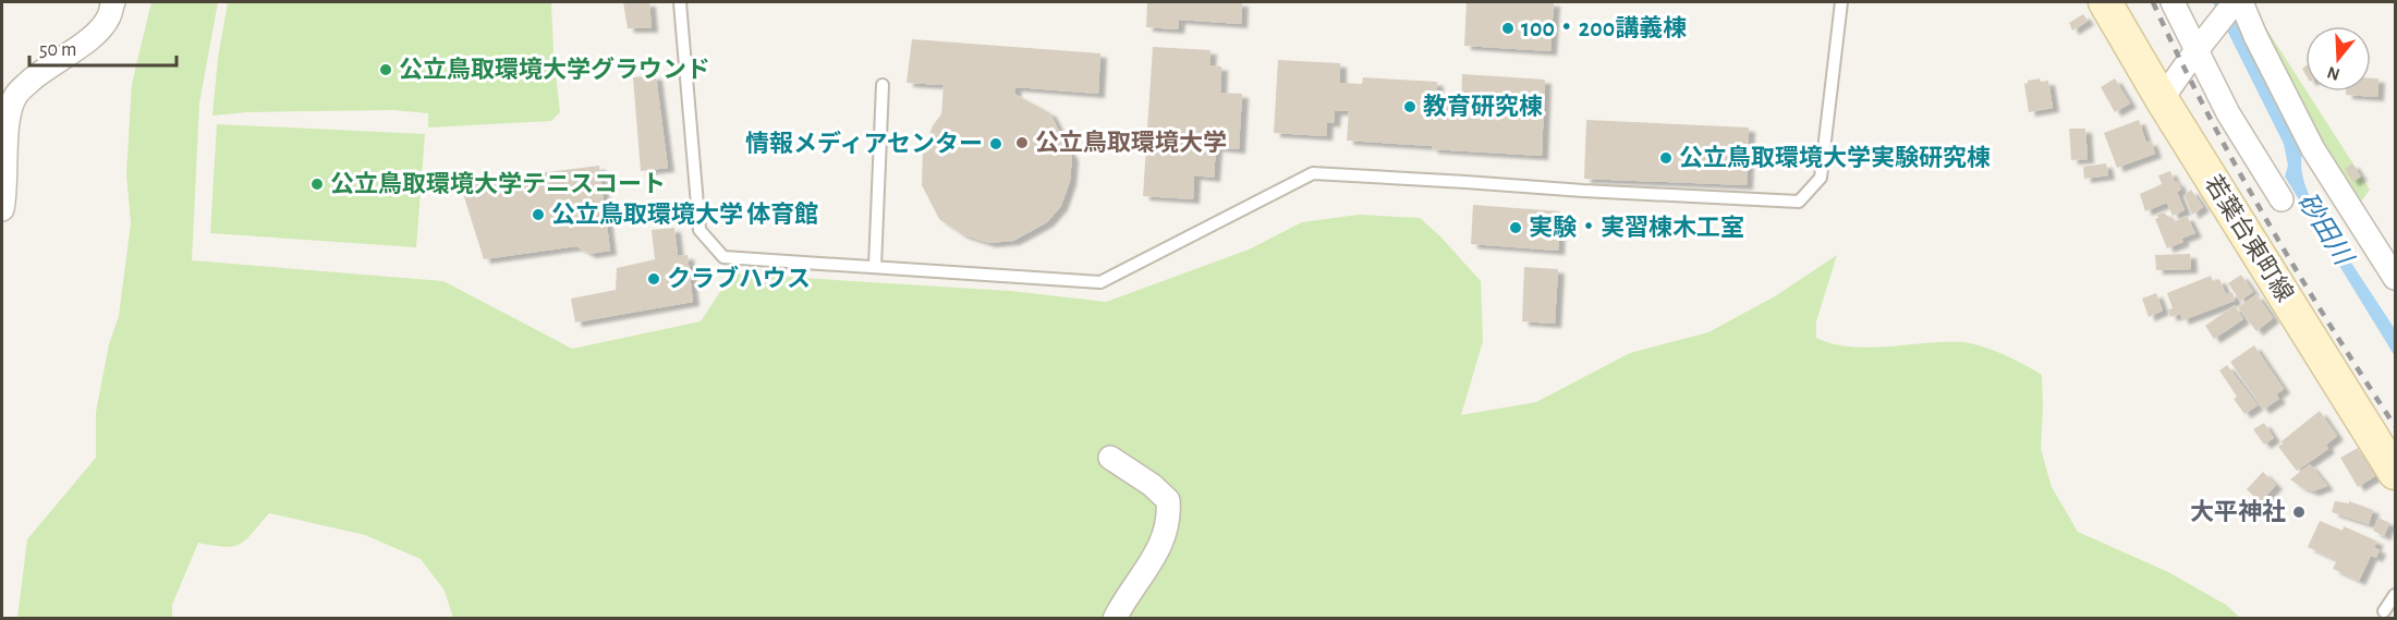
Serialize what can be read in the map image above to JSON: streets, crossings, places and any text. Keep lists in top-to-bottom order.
{
  "streets": {
    "main road": ["若葉台東町線"]
  },
  "water": ["砂田川"],
  "places": [
    "100・200講義棟",
    "公立鳥取環境大学グラウンド",
    "教育研究棟",
    "公立鳥取環境大学",
    "情報メディアセンター",
    "公立鳥取環境大学実験研究棟",
    "公立鳥取環境大学テニスコート",
    "公立鳥取環境大学 体育館",
    "実験・実習棟木工室",
    "クラブハウス",
    "大平神社"
  ],
  "scale_bar": "50 m",
  "north": "bottom"
}
